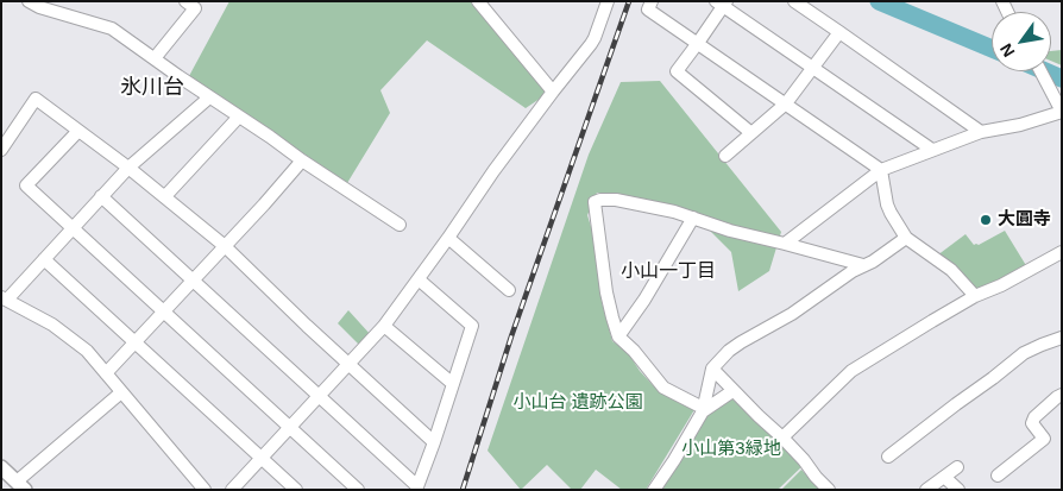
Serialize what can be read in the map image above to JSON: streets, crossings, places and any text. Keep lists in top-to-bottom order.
{
  "districts": ["氷川台", "小山一丁目"],
  "parks": ["小山台 遺跡公園", "小山第3緑地"],
  "places": ["大圓寺"],
  "north": "bottom left"
}
